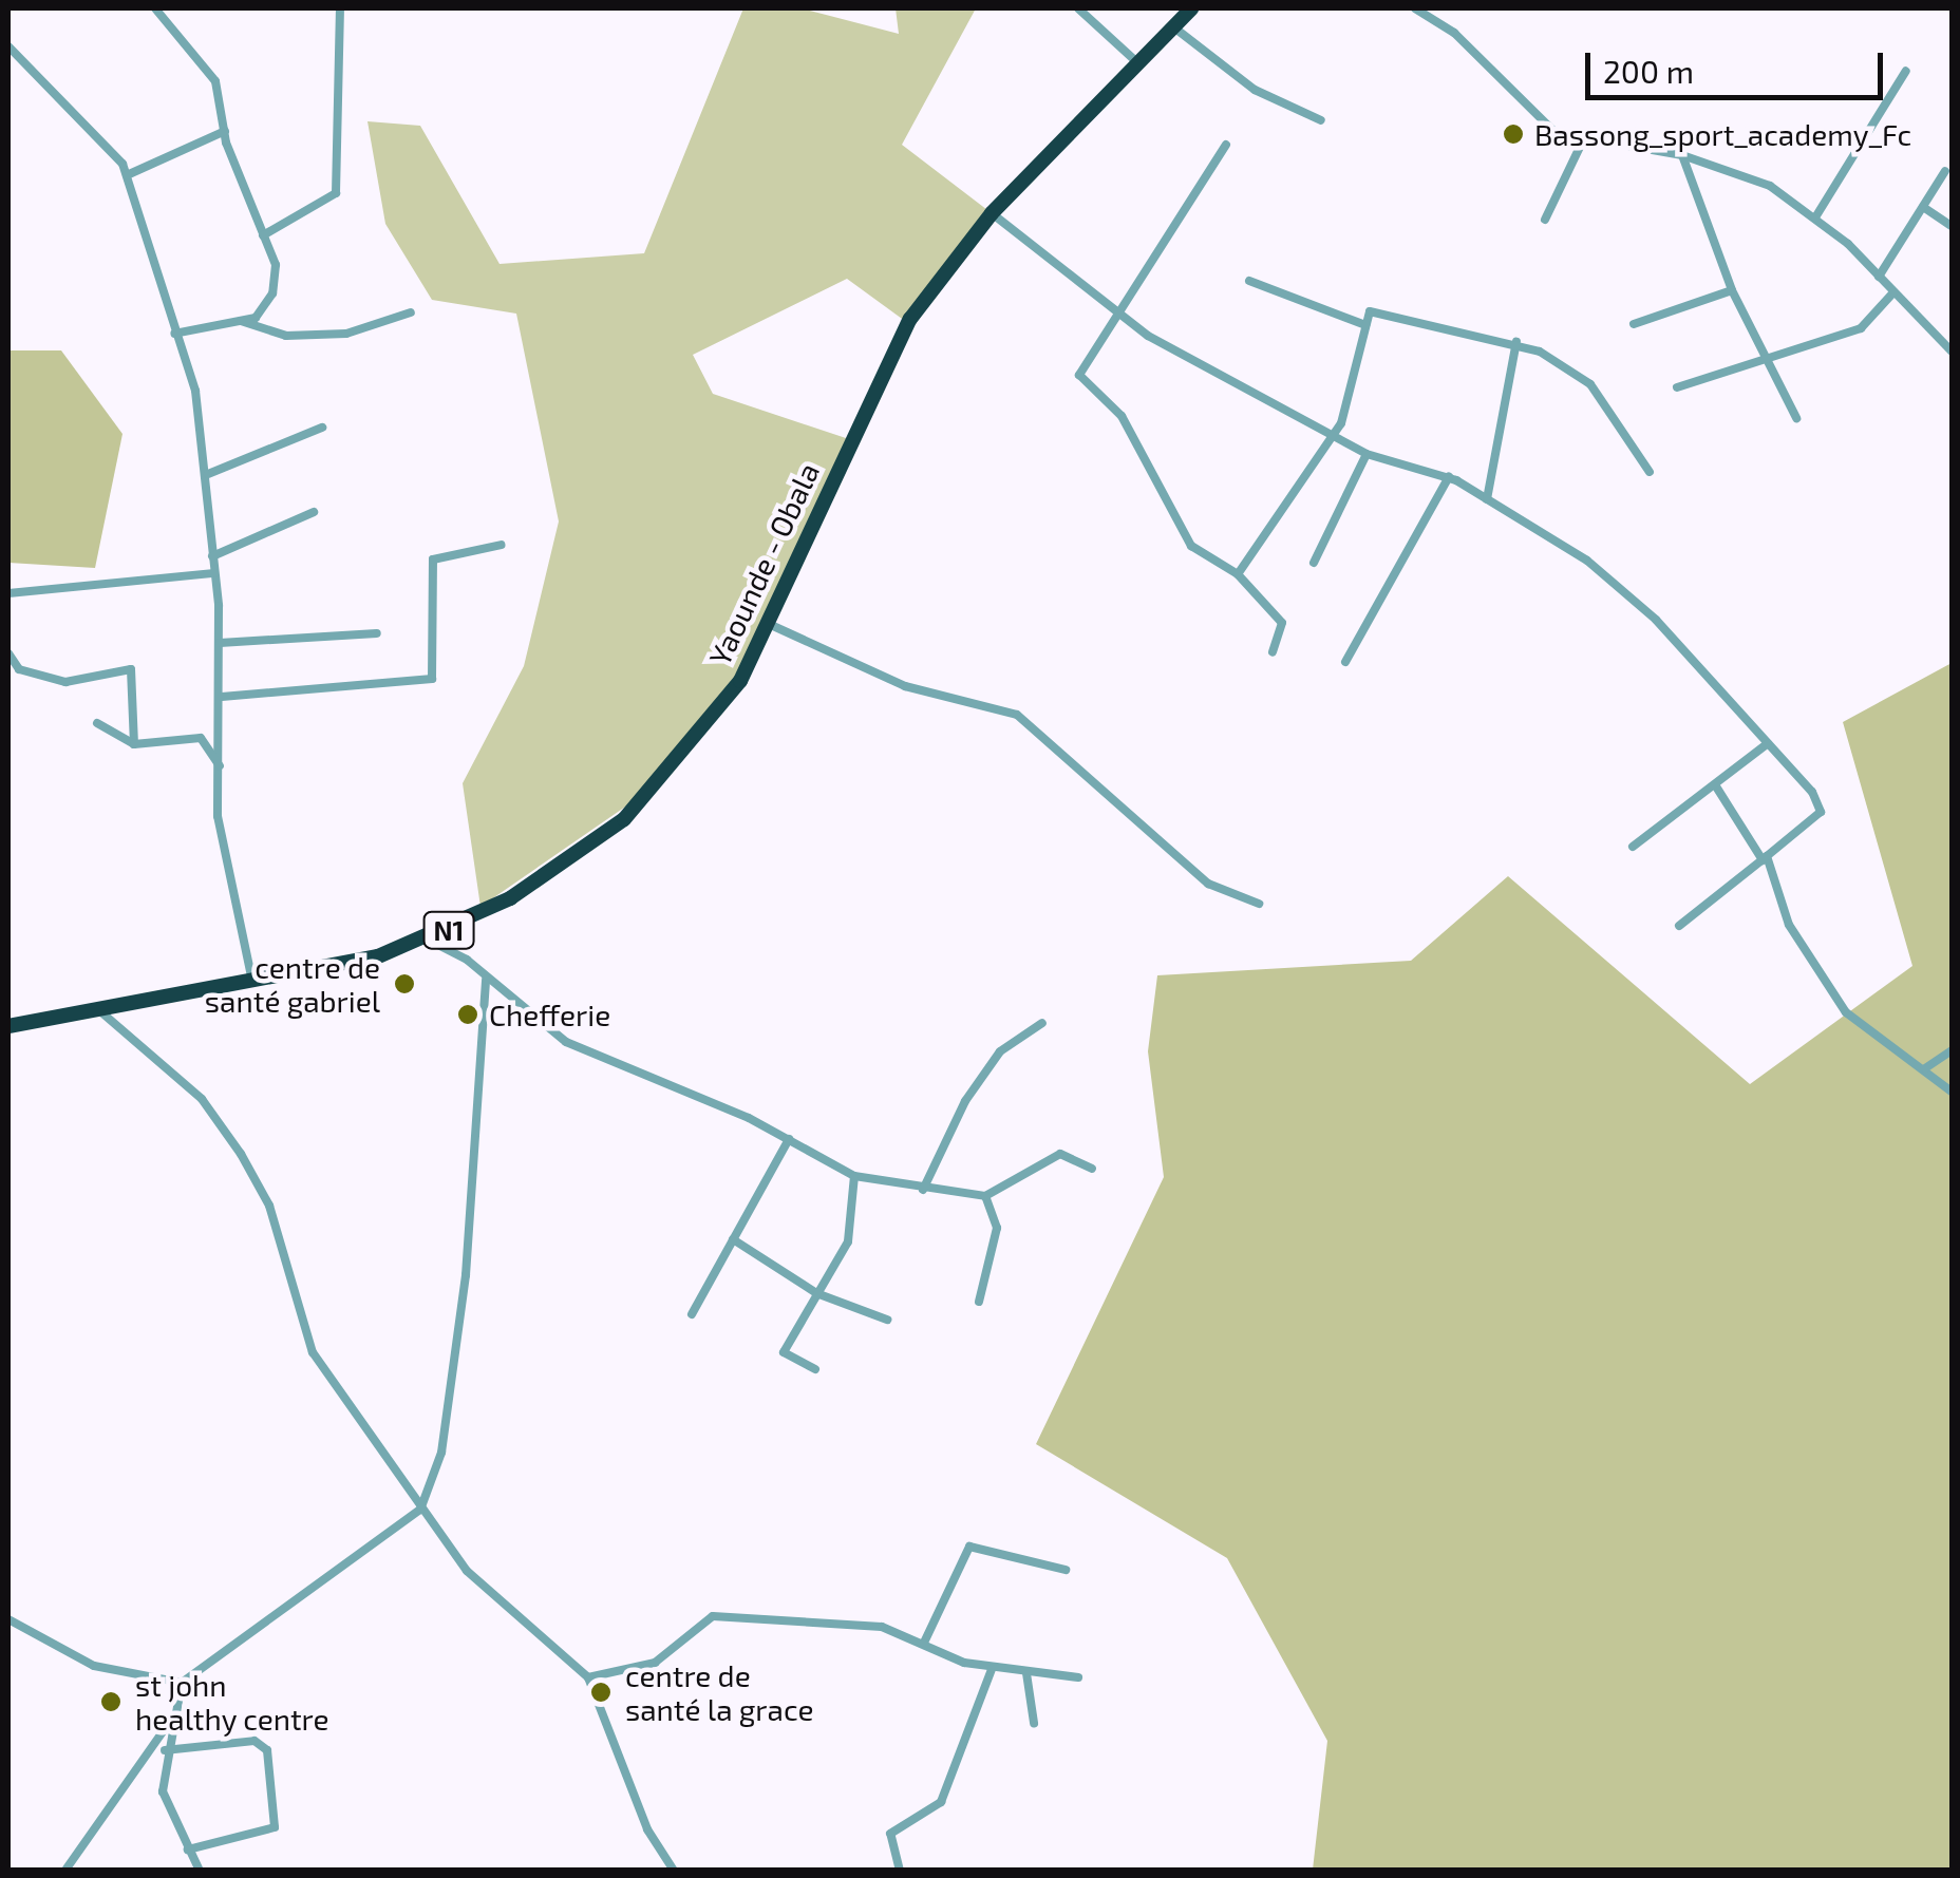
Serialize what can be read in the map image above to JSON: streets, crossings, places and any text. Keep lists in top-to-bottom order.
{
  "streets": {
    "highway": ["Yaounde - Obala", "N1"]
  },
  "places": [
    "Bassong_sport_academy_Fc",
    "centre de santé gabriel",
    "Chefferie",
    "centre de santé la grace",
    "st john healthy centre"
  ],
  "scale_bar": "200 m"
}
